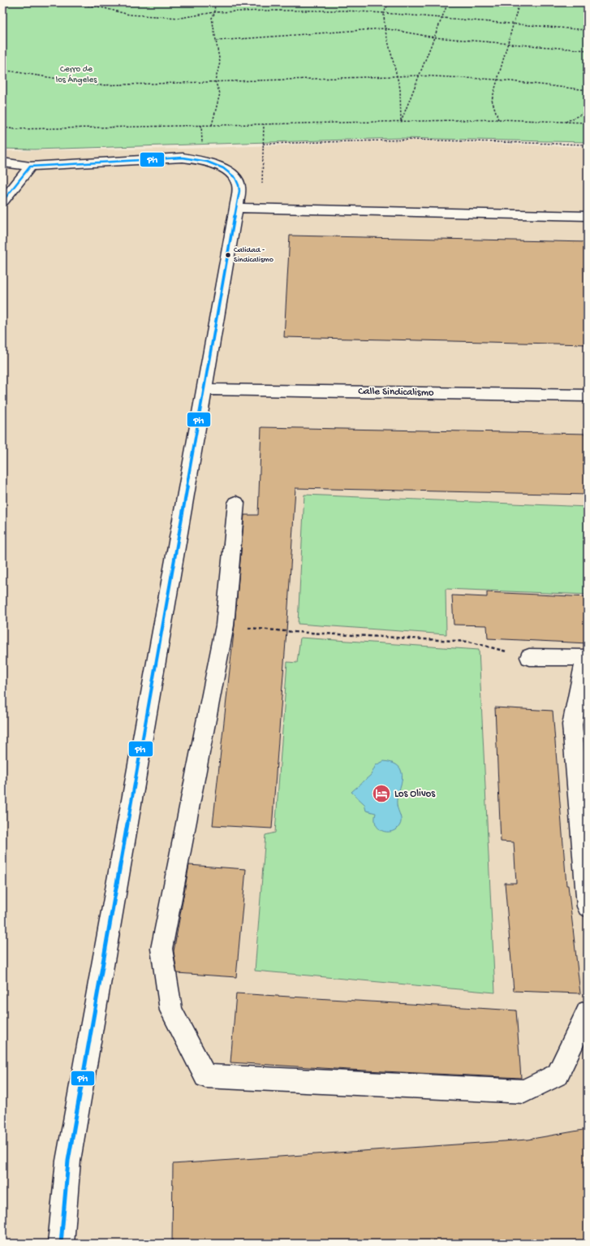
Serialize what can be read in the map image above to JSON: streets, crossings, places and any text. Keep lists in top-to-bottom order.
{
  "streets": {
    "street": ["Calle Sindicalismo"]
  },
  "parks": ["Cerro de los Ángeles"],
  "places": {
    "other": ["Calidad - Sindicalismo"],
    "hotel": ["Los Olivos"]
  },
  "lines": ["transit line Pi1"]
}
